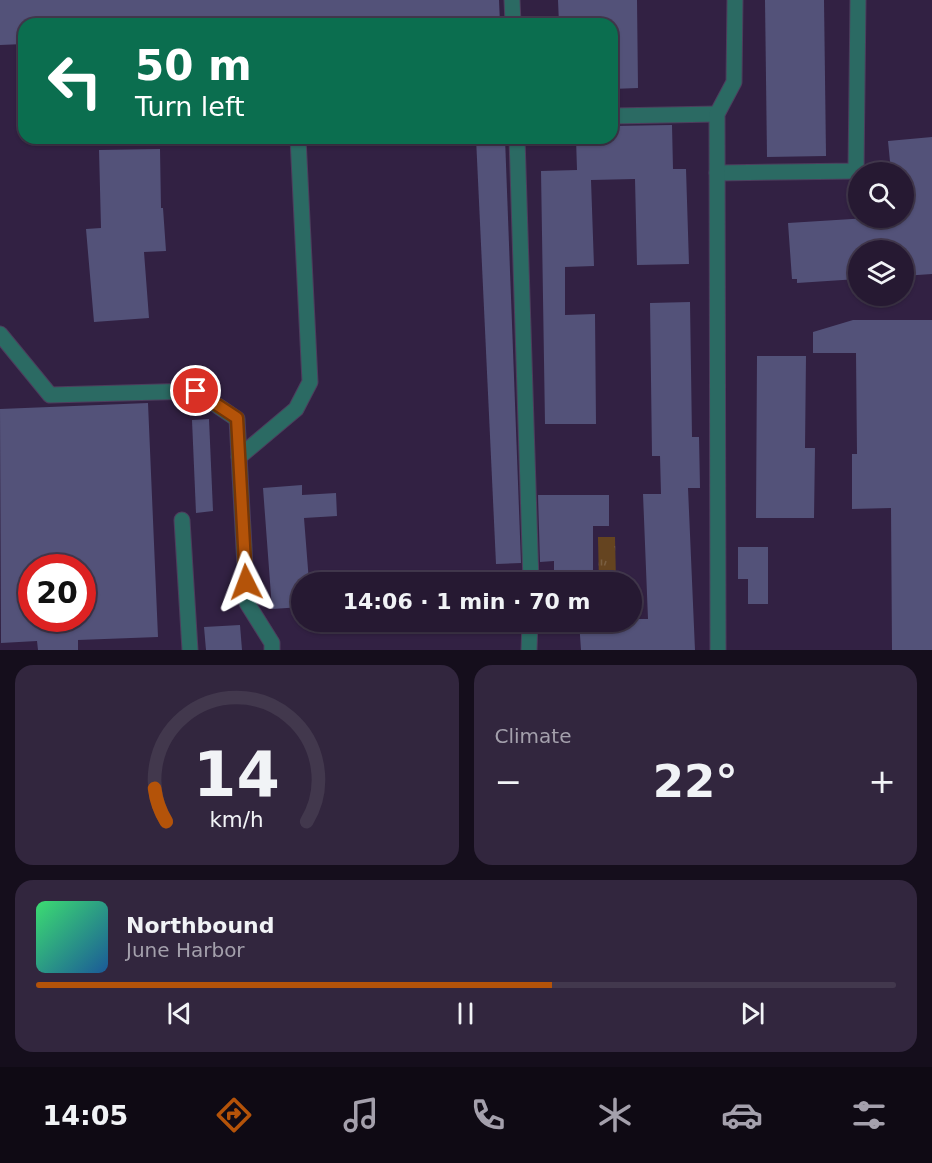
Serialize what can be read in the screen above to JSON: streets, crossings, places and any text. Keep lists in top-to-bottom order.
{
  "page": {
    "turn": ["50 m", "Turn left"],
    "limit": "20",
    "trip": "14:06 · 1 min · 70 m",
    "tile": "Climate",
    "heat": ["−", "22°", "+"],
    "song": ["Northbound", "June Harbor"],
    "tabs": "14:05",
    "gauge": ["14", "km/h"]
  }
}
